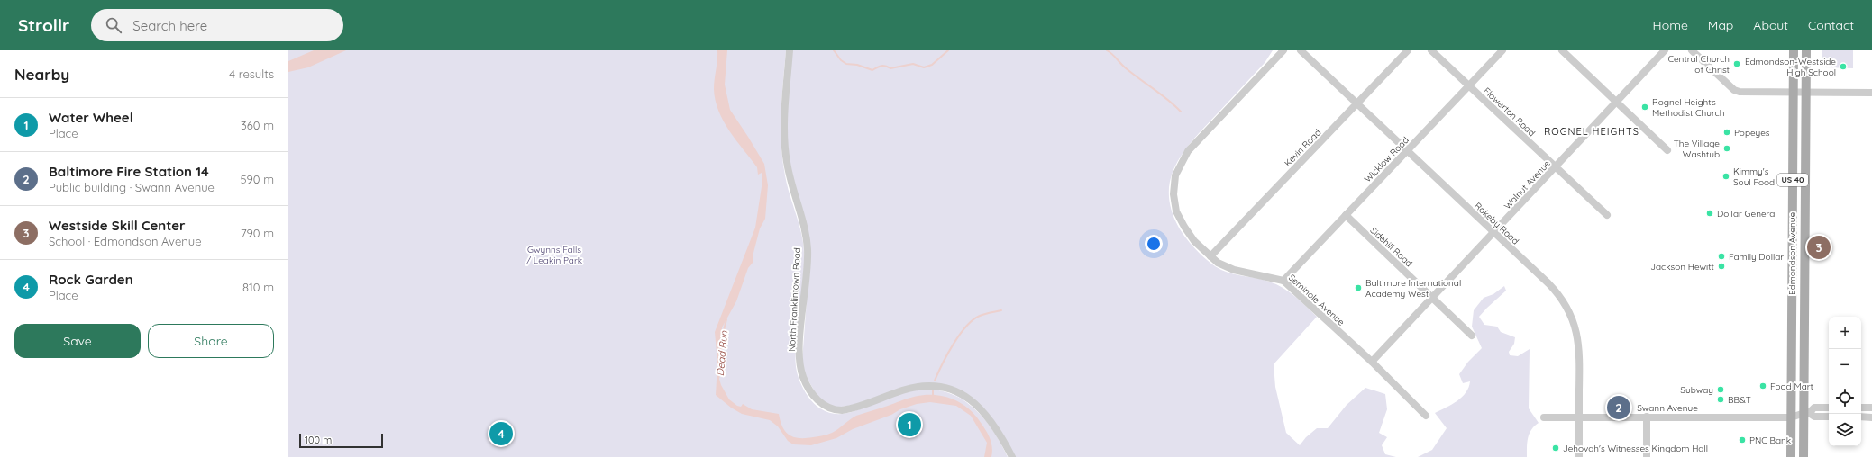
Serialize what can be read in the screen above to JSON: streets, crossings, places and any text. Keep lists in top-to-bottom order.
{
  "streets": {
    "main road": ["US 40", "Edmondson Avenue"],
    "street": [
      "Flowerton Road",
      "Kevin Road",
      "Wicklow Road",
      "Walnut Avenue",
      "Rokeby Road",
      "Sidehill Road",
      "North Franklintown Road",
      "Seminole Avenue",
      "Swann Avenue"
    ]
  },
  "crossings": [
    ["Flowerton Road", "Wicklow Road"],
    ["Flowerton Road", "Walnut Avenue"],
    ["Kevin Road", "Rokeby Road"],
    ["Kevin Road", "Seminole Avenue"],
    ["Wicklow Road", "Rokeby Road"],
    ["Wicklow Road", "Sidehill Road"],
    ["Wicklow Road", "Seminole Avenue"],
    ["Walnut Avenue", "Rokeby Road"],
    ["Walnut Avenue", "Sidehill Road"],
    ["Walnut Avenue", "Seminole Avenue"],
    ["Rokeby Road", "Swann Avenue"],
    ["Edmondson Avenue", "Swann Avenue"]
  ],
  "districts": ["ROGNEL HEIGHTS"],
  "water": ["Dead Run"],
  "parks": ["Gwynns Falls / Leakin Park"],
  "places": [
    "Central Church of Christ",
    "Edmondson-Westside High School",
    "Rognel Heights Methodist Church",
    "Popeyes",
    "The Village Washtub",
    "Kimmy's Soul Food",
    "Dollar General",
    "Family Dollar",
    "Jackson Hewitt",
    "Baltimore International Academy West",
    "Food Mart",
    "Subway",
    "BB&T",
    "PNC Bank",
    "Jehovah's Witnesses Kingdom Hall"
  ],
  "scale_bar": "100 m",
  "page": {
    "header": "Strollr",
    "search": "Search here",
    "nav": [
      "Home",
      "Map",
      "About",
      "Contact"
    ],
    "heading": ["Nearby", "4 results"],
    "list": [
      {
        "mark": "1",
        "name": "Water Wheel",
        "note": "Place",
        "value": "360 m"
      },
      {
        "mark": "2",
        "name": "Baltimore Fire Station 14",
        "note": "Public building · Swann Avenue",
        "value": "590 m"
      },
      {
        "mark": "3",
        "name": "Westside Skill Center",
        "note": "School · Edmondson Avenue",
        "value": "790 m"
      },
      {
        "mark": "4",
        "name": "Rock Garden",
        "note": "Place",
        "value": "810 m"
      }
    ],
    "pins": [
      "3",
      "2",
      "1",
      "4"
    ],
    "buttons": ["Save", "Share"],
    "map_buttons": ["+", "−"],
    "scale": "100 m"
  }
}
